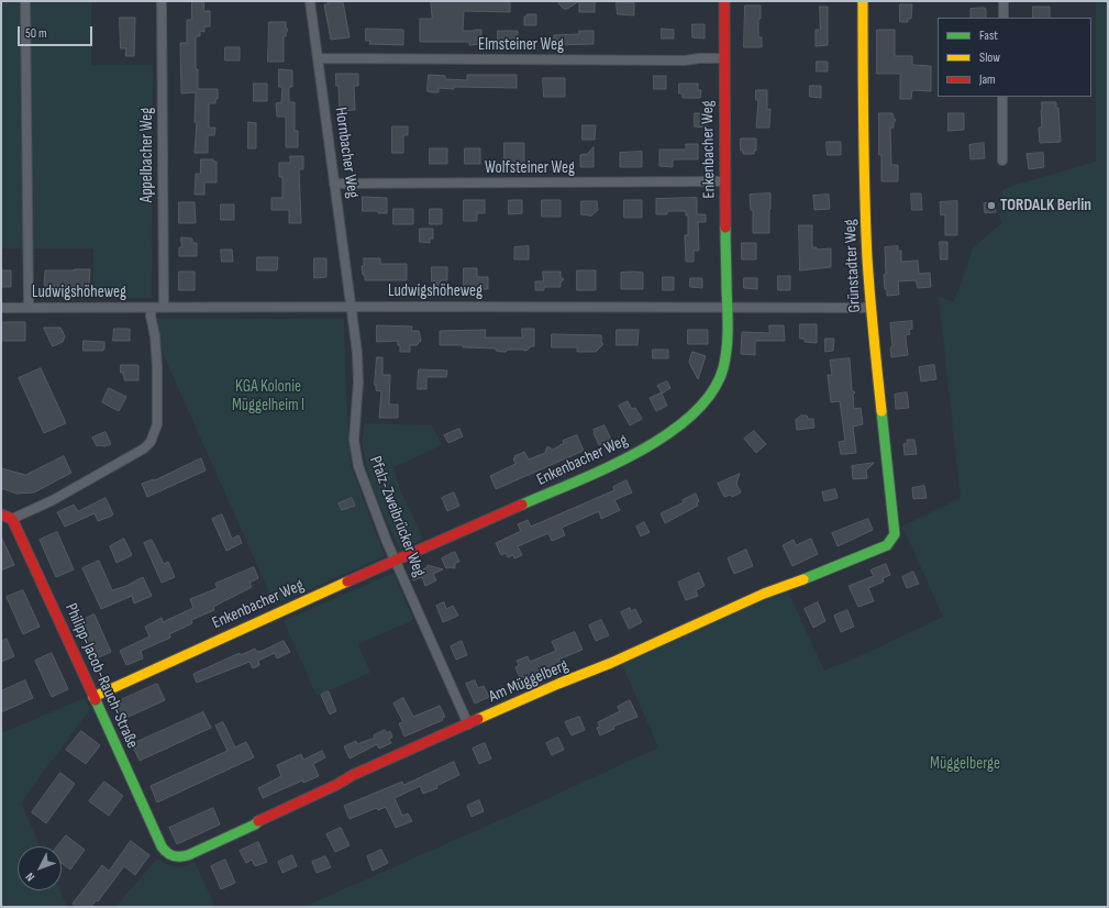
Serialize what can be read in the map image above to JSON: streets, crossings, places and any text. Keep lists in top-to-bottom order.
{
  "streets": {
    "street": [
      "Elmsteiner Weg",
      "Enkenbacher Weg",
      "Hornbacher Weg",
      "Appelbacher Weg",
      "Wolfsteiner Weg",
      "Grünstadter Weg",
      "Ludwigshöheweg",
      "Pfalz-Zweibrücker Weg",
      "Philipp-Jacob-Rauch-Straße",
      "Am Müggelberg"
    ]
  },
  "crossings": [
    ["Elmsteiner Weg", "Enkenbacher Weg"],
    ["Elmsteiner Weg", "Hornbacher Weg"],
    ["Enkenbacher Weg", "Wolfsteiner Weg"],
    ["Enkenbacher Weg", "Ludwigshöheweg"],
    ["Enkenbacher Weg", "Pfalz-Zweibrücker Weg"],
    ["Enkenbacher Weg", "Philipp-Jacob-Rauch-Straße"],
    ["Hornbacher Weg", "Wolfsteiner Weg"],
    ["Hornbacher Weg", "Ludwigshöheweg"],
    ["Hornbacher Weg", "Pfalz-Zweibrücker Weg"],
    ["Appelbacher Weg", "Ludwigshöheweg"],
    ["Grünstadter Weg", "Ludwigshöheweg"],
    ["Grünstadter Weg", "Am Müggelberg"],
    ["Ludwigshöheweg", "Pfalz-Zweibrücker Weg"],
    ["Pfalz-Zweibrücker Weg", "Am Müggelberg"],
    ["Philipp-Jacob-Rauch-Straße", "Am Müggelberg"]
  ],
  "parks": ["KGA Kolonie Müggelheim I", "Müggelberge"],
  "places": ["TORDALK Berlin"],
  "legend": ["Fast", "Slow", "Jam"],
  "scale_bar": "50 m",
  "north": "bottom left"
}
